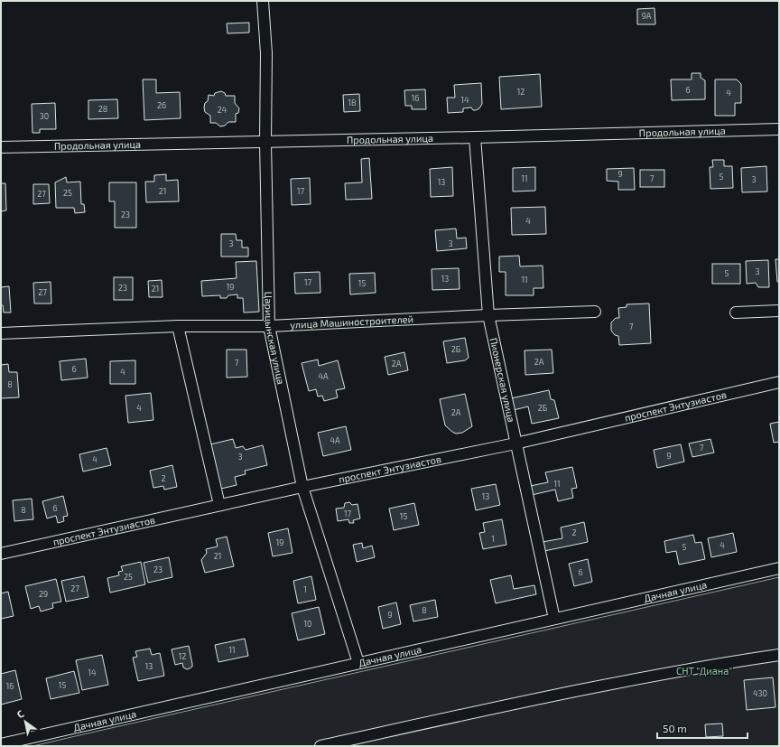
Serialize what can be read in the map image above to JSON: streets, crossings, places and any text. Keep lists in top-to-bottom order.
{
  "streets": {
    "street": [
      "Продольная улица",
      "улица Машиностроителей",
      "Царицынская улица",
      "Пионерская улица",
      "проспект Энтузиастов",
      "Дачная улица"
    ]
  },
  "crossings": [
    ["Продольная улица", "Царицынская улица"],
    ["Продольная улица", "Пионерская улица"],
    ["улица Машиностроителей", "Царицынская улица"],
    ["улица Машиностроителей", "Пионерская улица"],
    ["Царицынская улица", "проспект Энтузиастов"],
    ["Царицынская улица", "Дачная улица"],
    ["Пионерская улица", "проспект Энтузиастов"],
    ["Пионерская улица", "Дачная улица"]
  ],
  "parks": ["СНТ \"Диана\""],
  "house_numbers": [
    "9А",
    "6",
    "12",
    "4",
    "16",
    "14",
    "18",
    "26",
    "28",
    "24",
    "30",
    "9",
    "5",
    "11",
    "7",
    "3",
    "13",
    "21",
    "17",
    "25",
    "27",
    "23",
    "4",
    "3",
    "3",
    "3",
    "5",
    "13",
    "11",
    "17",
    "15",
    "19",
    "23",
    "21",
    "27",
    "7",
    "2Б",
    "2А",
    "7",
    "2А",
    "6",
    "4",
    "4А",
    "8",
    "4",
    "2Б",
    "2А",
    "4А",
    "7",
    "9",
    "3",
    "4",
    "2",
    "11",
    "13",
    "6",
    "8",
    "17",
    "15",
    "2",
    "1",
    "19",
    "4",
    "5",
    "21",
    "23",
    "6",
    "25",
    "27",
    "1",
    "29",
    "8",
    "9",
    "10",
    "11",
    "12",
    "13",
    "14",
    "15",
    "16",
    "430"
  ],
  "scale_bar": "50 m",
  "north": "top left"
}
